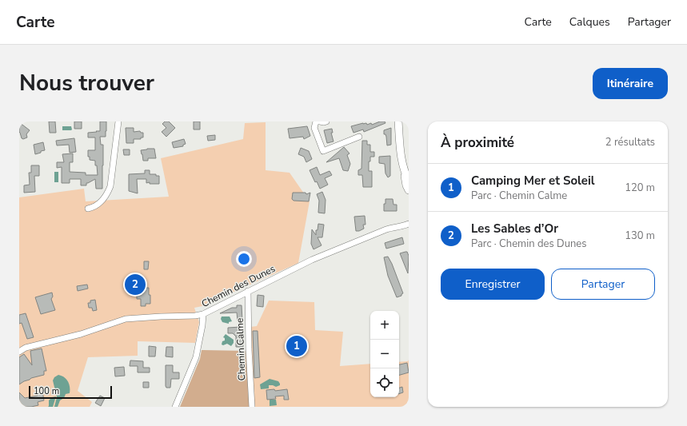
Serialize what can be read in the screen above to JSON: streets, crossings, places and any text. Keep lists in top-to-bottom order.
{
  "streets": {
    "street": ["Chemin des Dunes", "Chemin Calme"]
  },
  "crossings": [
    ["Chemin des Dunes", "Chemin Calme"]
  ],
  "scale_bar": "100 m",
  "page": {
    "header": "Carte",
    "nav": ["Carte", "Calques", "Partager"],
    "title": "Nous trouver",
    "buttons": [
      "Itinéraire",
      ["Enregistrer", "Partager"]
    ],
    "heading": ["À proximité", "2 résultats"],
    "list": [
      {
        "mark": "1",
        "name": "Camping Mer et Soleil",
        "note": "Parc · Chemin Calme",
        "value": "120 m"
      },
      {
        "mark": "2",
        "name": "Les Sables d’Or",
        "note": "Parc · Chemin des Dunes",
        "value": "130 m"
      }
    ],
    "pins": ["2", "1"],
    "map_buttons": ["+", "−"],
    "scale": "100 m"
  }
}
